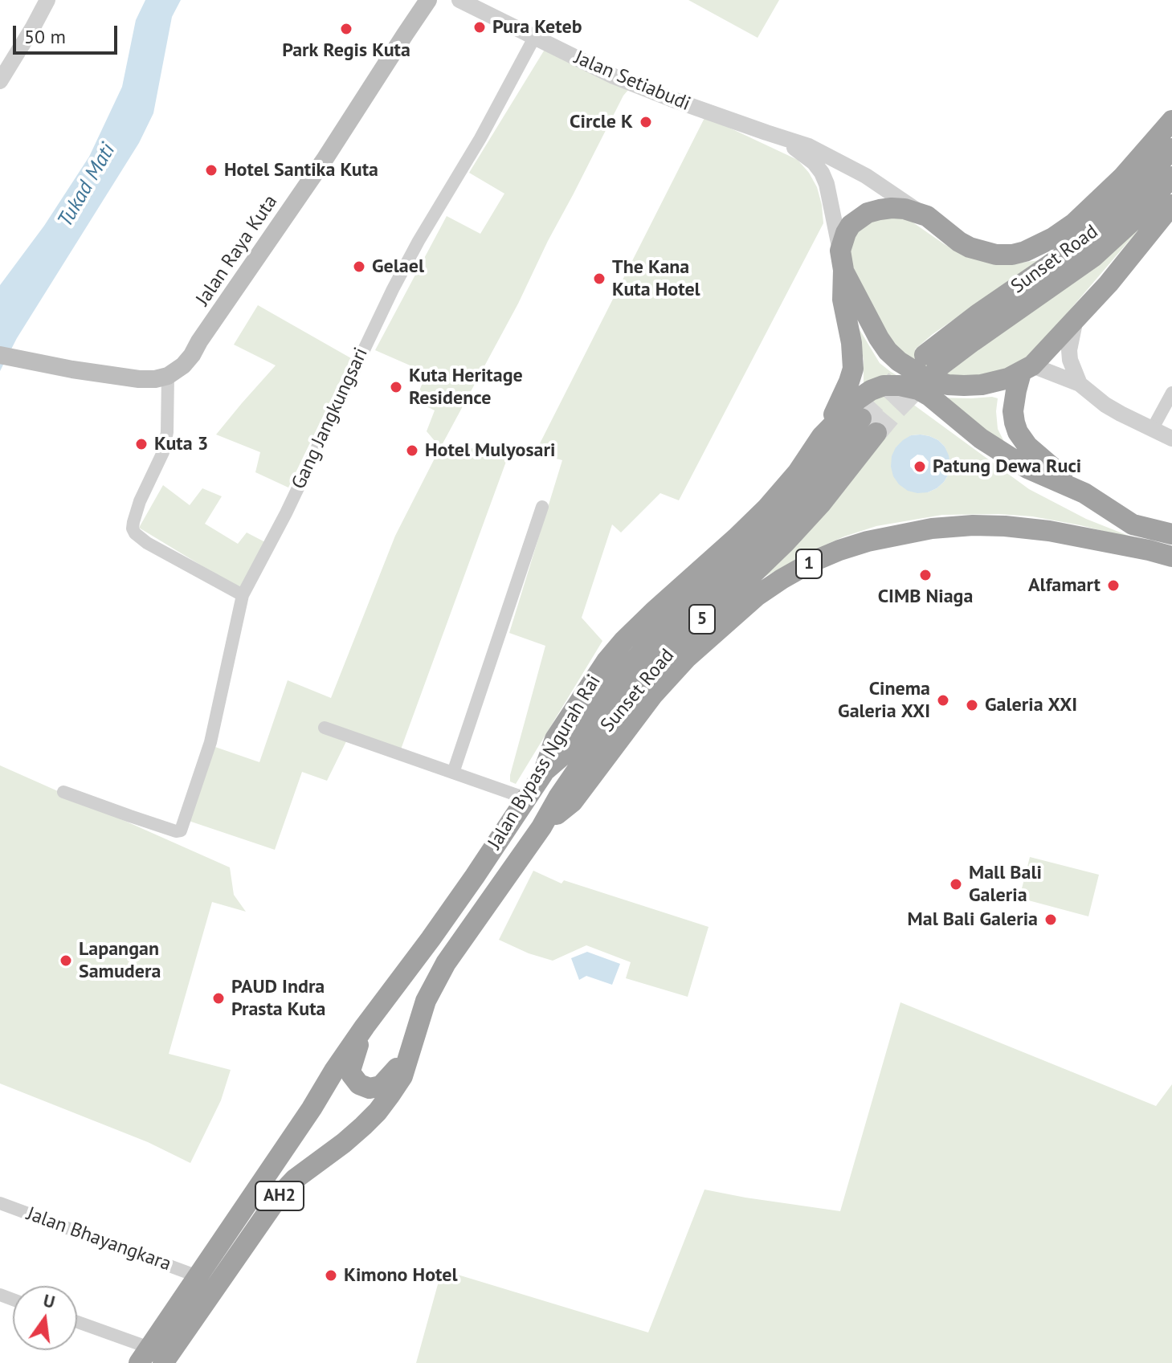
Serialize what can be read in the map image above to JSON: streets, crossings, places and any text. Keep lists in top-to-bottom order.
{
  "streets": {
    "highway": [
      "Sunset Road",
      "1",
      "5",
      "Jalan Bypass Ngurah Rai",
      "AH2"
    ],
    "main road": ["Jalan Raya Kuta"],
    "street": ["Jalan Setiabudi", "Gang Jangkungsari", "Jalan Bhayangkara"]
  },
  "crossings": [
    ["Jalan Setiabudi", "Gang Jangkungsari"],
    ["Sunset Road", "Jalan Bypass Ngurah Rai"],
    ["Jalan Bypass Ngurah Rai", "Jalan Bhayangkara"]
  ],
  "water": ["Tukad Mati"],
  "places": [
    "Pura Keteb",
    "Park Regis Kuta",
    "Circle K",
    "Hotel Santika Kuta",
    "Gelael",
    "The Kana Kuta Hotel",
    "Kuta Heritage Residence",
    "Kuta 3",
    "Hotel Mulyosari",
    "Patung Dewa Ruci",
    "CIMB Niaga",
    "Alfamart",
    "Cinema Galeria XXI",
    "Galeria XXI",
    "Mall Bali Galeria",
    "Mal Bali Galeria",
    "Lapangan Samudera",
    "PAUD Indra Prasta Kuta",
    "Kimono Hotel"
  ],
  "scale_bar": "50 m",
  "north": "top"
}
